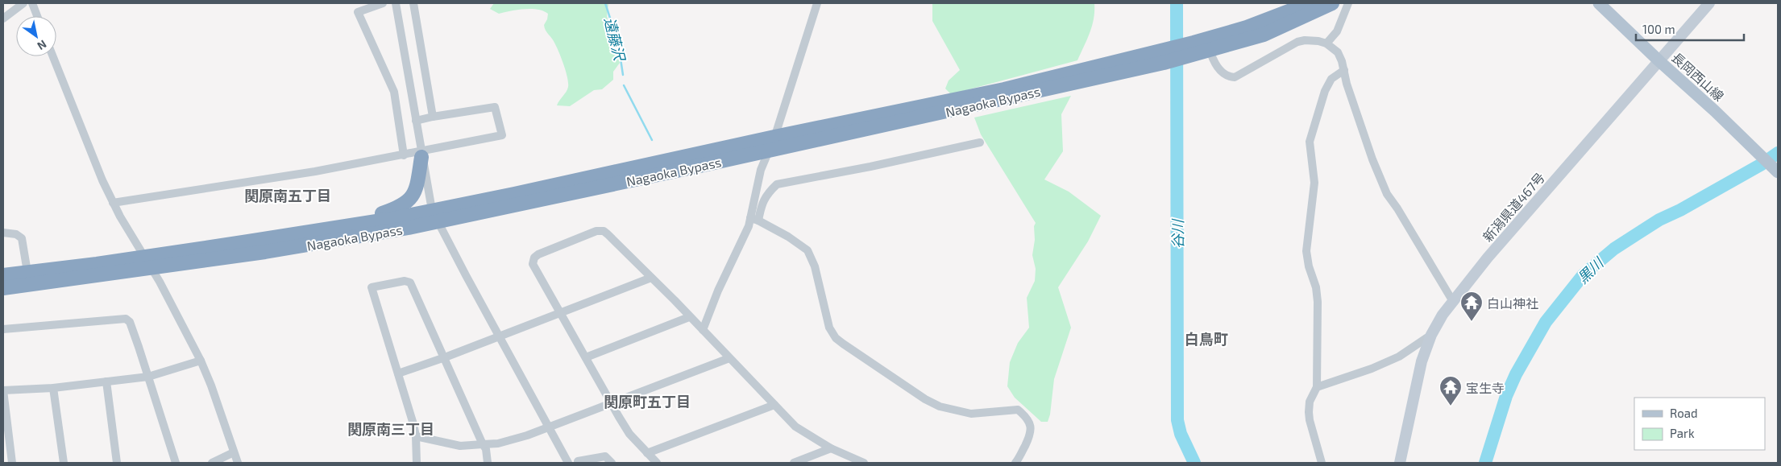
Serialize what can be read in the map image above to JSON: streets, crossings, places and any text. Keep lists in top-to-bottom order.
{
  "streets": {
    "highway": ["Nagaoka Bypass"],
    "main road": ["長岡西山線", "新潟県道467号"]
  },
  "crossings": [
    ["長岡西山線", "新潟県道467号"]
  ],
  "districts": [
    "関原南五丁目",
    "白鳥町",
    "関原町五丁目",
    "関原南三丁目"
  ],
  "water": ["遠藤沢", "谷川", "黒川"],
  "places": {
    "temple": ["白山神社", "宝生寺"]
  },
  "legend": ["Road", "Park"],
  "scale_bar": "100 m",
  "north": "bottom right"
}
